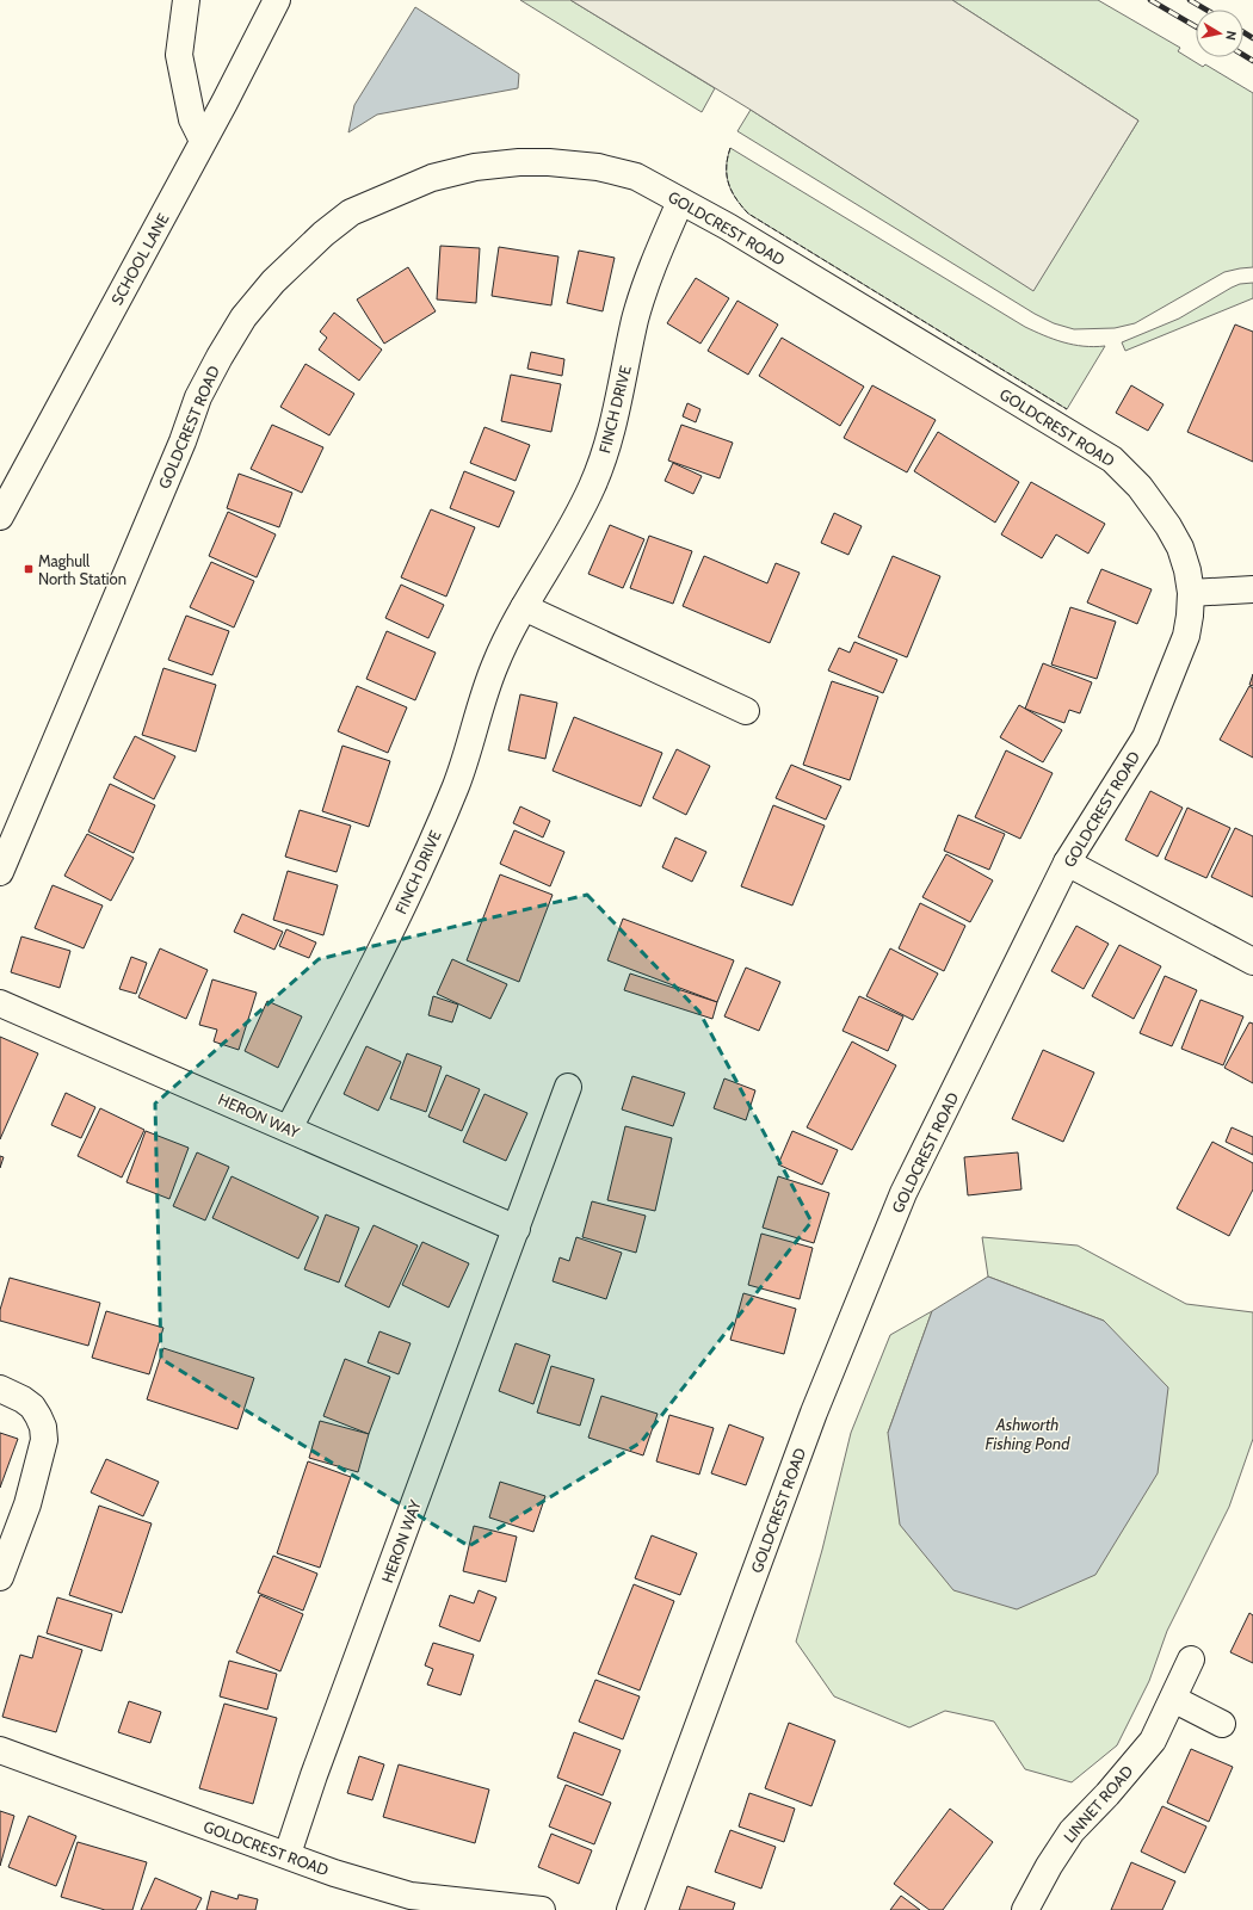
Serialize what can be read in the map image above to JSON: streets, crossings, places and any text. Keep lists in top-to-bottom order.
{
  "streets": {
    "street": [
      "GOLDCREST ROAD",
      "SCHOOL LANE",
      "FINCH DRIVE",
      "HERON WAY",
      "LINNET ROAD"
    ]
  },
  "crossings": [
    ["GOLDCREST ROAD", "FINCH DRIVE"],
    ["GOLDCREST ROAD", "HERON WAY"],
    ["FINCH DRIVE", "HERON WAY"]
  ],
  "water": ["Ashworth Fishing Pond"],
  "places": {
    "transit": ["Maghull North Station"]
  },
  "north": "right"
}
